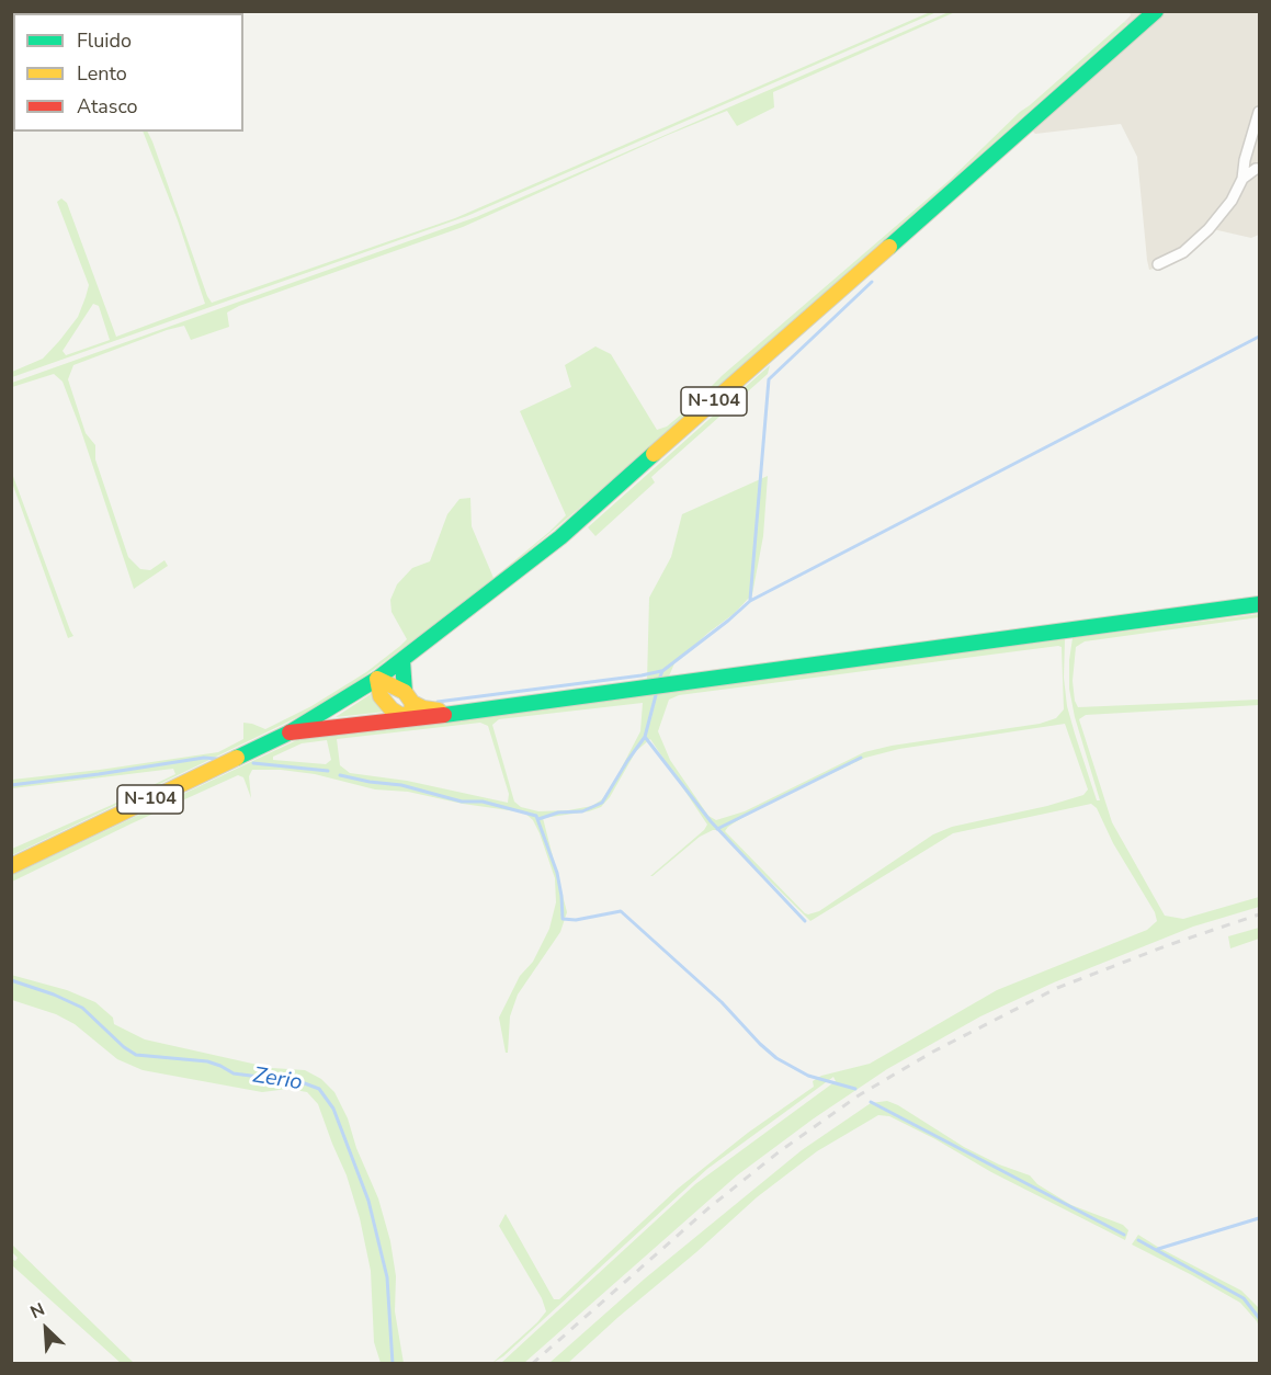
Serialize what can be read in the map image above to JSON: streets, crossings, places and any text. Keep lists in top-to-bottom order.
{
  "streets": {
    "main road": ["N-104"]
  },
  "water": ["Zerio"],
  "legend": ["Fluido", "Lento", "Atasco"],
  "north": "top left"
}
